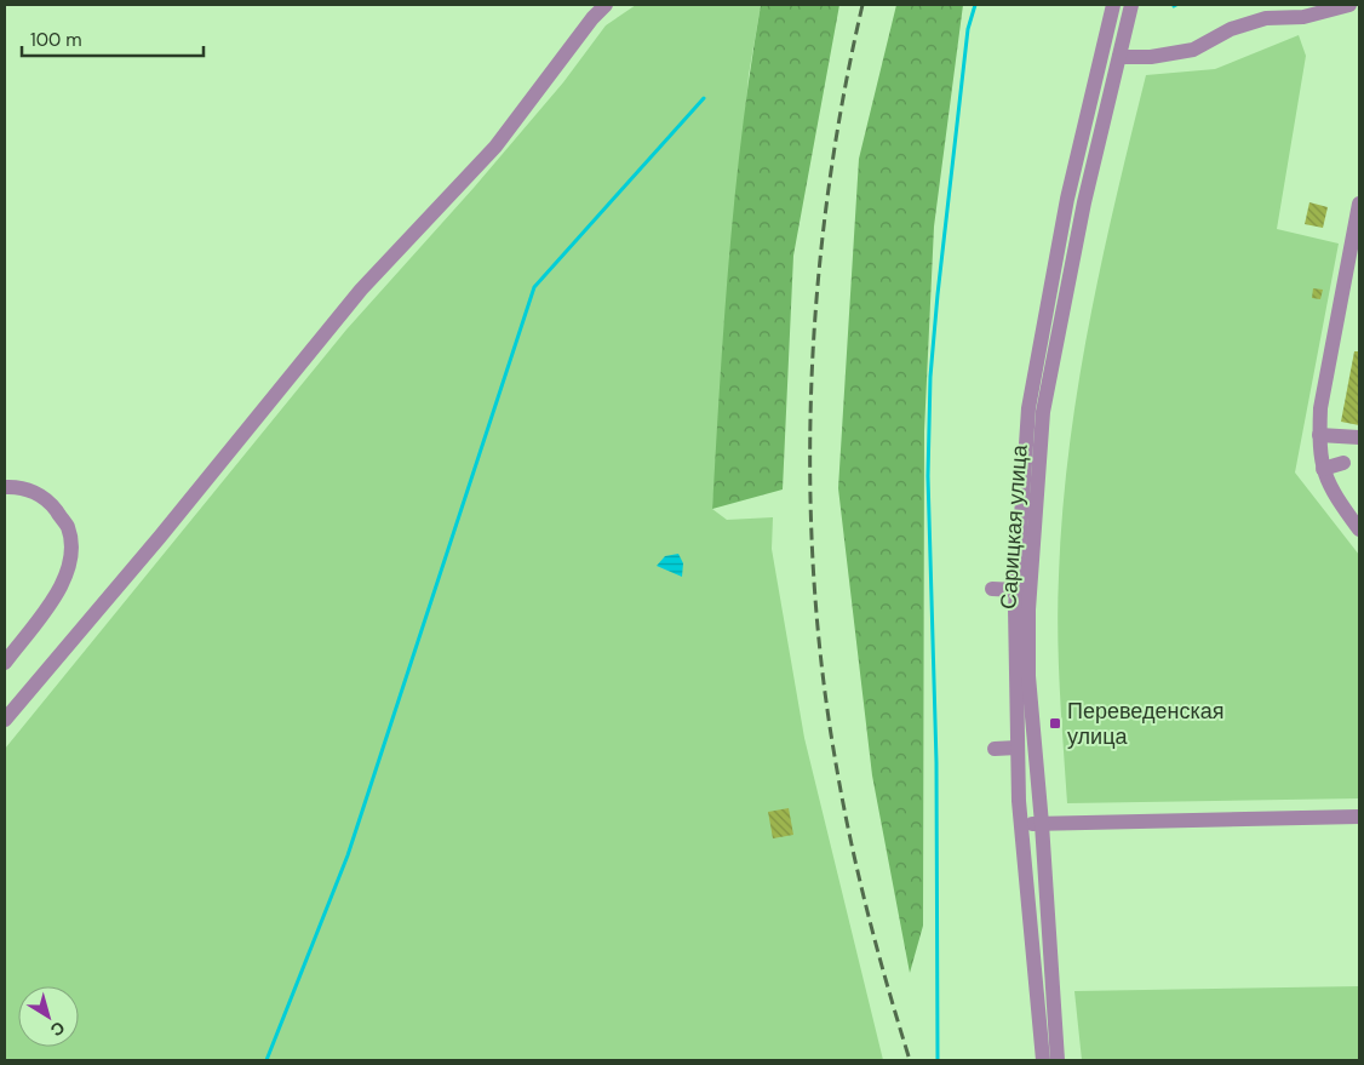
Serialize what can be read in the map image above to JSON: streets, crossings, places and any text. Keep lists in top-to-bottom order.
{
  "streets": {
    "street": ["Сарицкая улица"]
  },
  "places": {
    "transit": ["Переведенская улица"]
  },
  "scale_bar": "100 m",
  "north": "bottom right"
}
